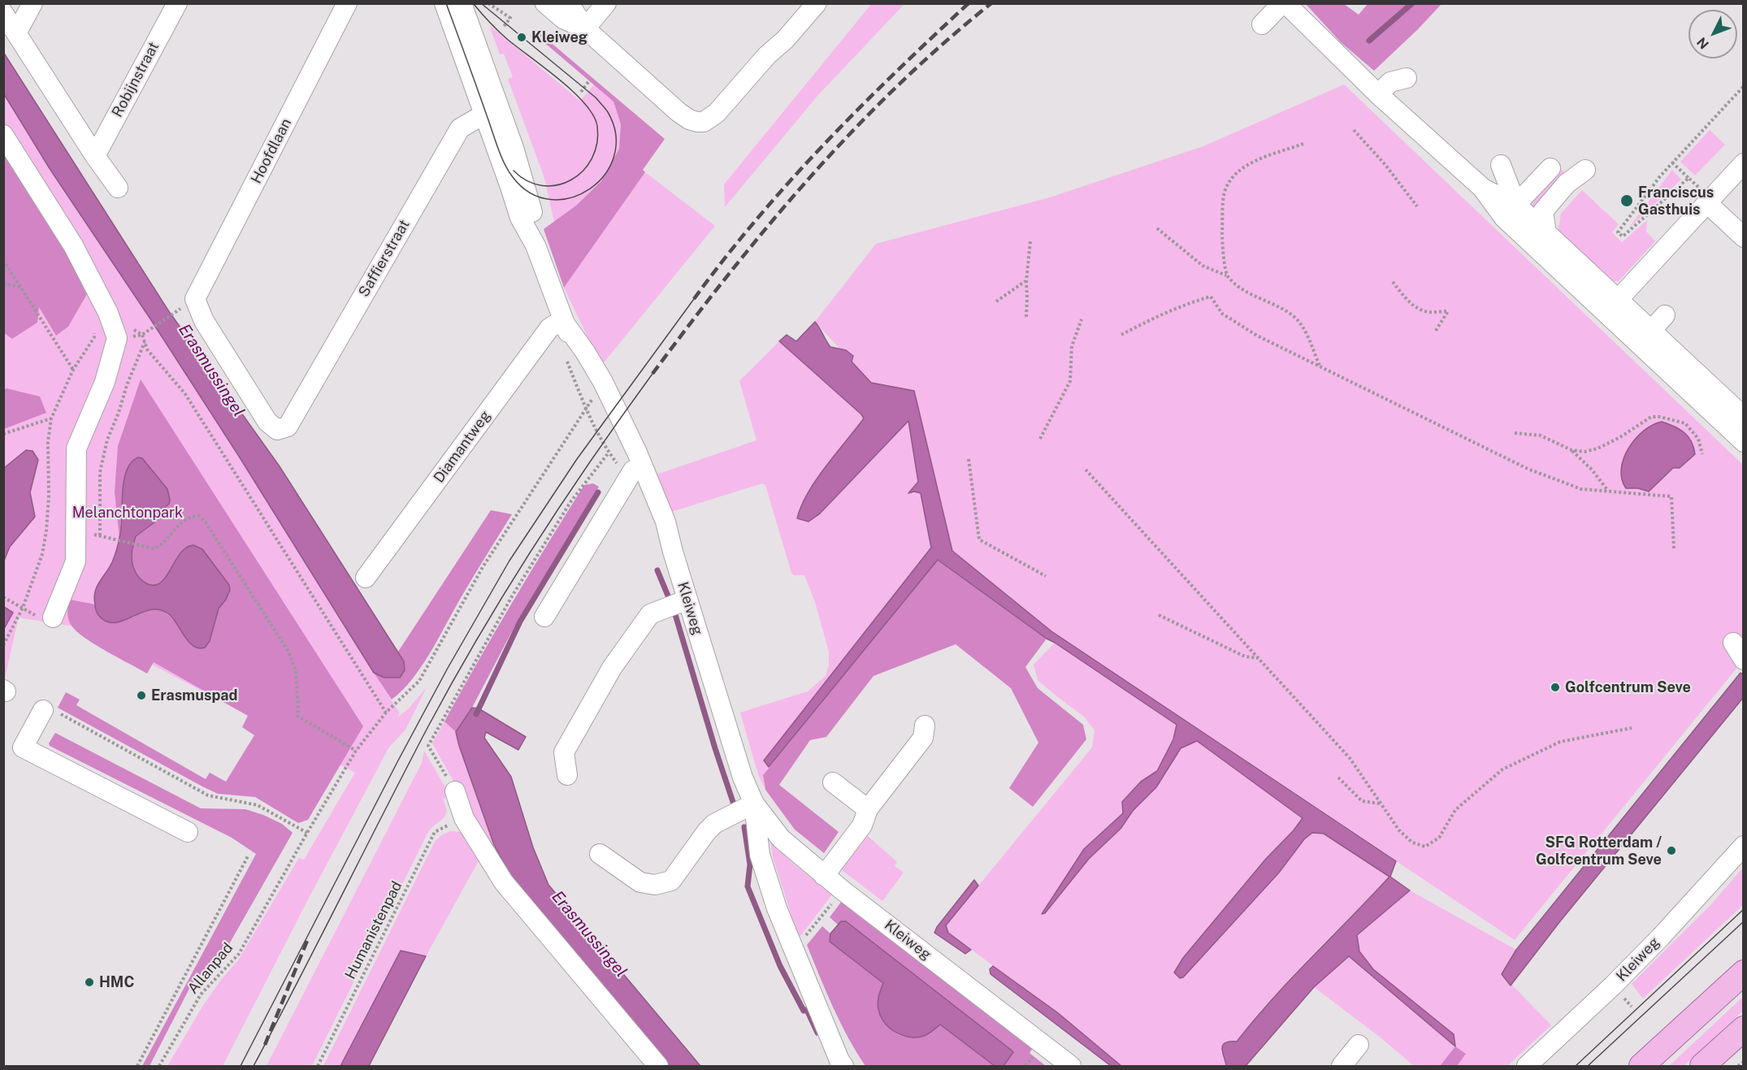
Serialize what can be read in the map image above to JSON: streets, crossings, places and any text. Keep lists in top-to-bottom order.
{
  "streets": {
    "street": [
      "Robijnstraat",
      "Hoofdlaan",
      "Saffierstraat",
      "Diamantweg",
      "Kleiweg"
    ],
    "path": ["Humanistenpad", "Allanpad"]
  },
  "crossings": [
    ["Hoofdlaan", "Saffierstraat"],
    ["Saffierstraat", "Kleiweg"],
    ["Diamantweg", "Kleiweg"]
  ],
  "water": ["Erasmussingel"],
  "parks": ["Melanchtonpark"],
  "places": [
    "Kleiweg",
    "Franciscus Gasthuis",
    "Golfcentrum Seve",
    "Erasmuspad",
    "SFG Rotterdam / Golfcentrum Seve",
    "HMC"
  ],
  "north": "bottom left"
}
